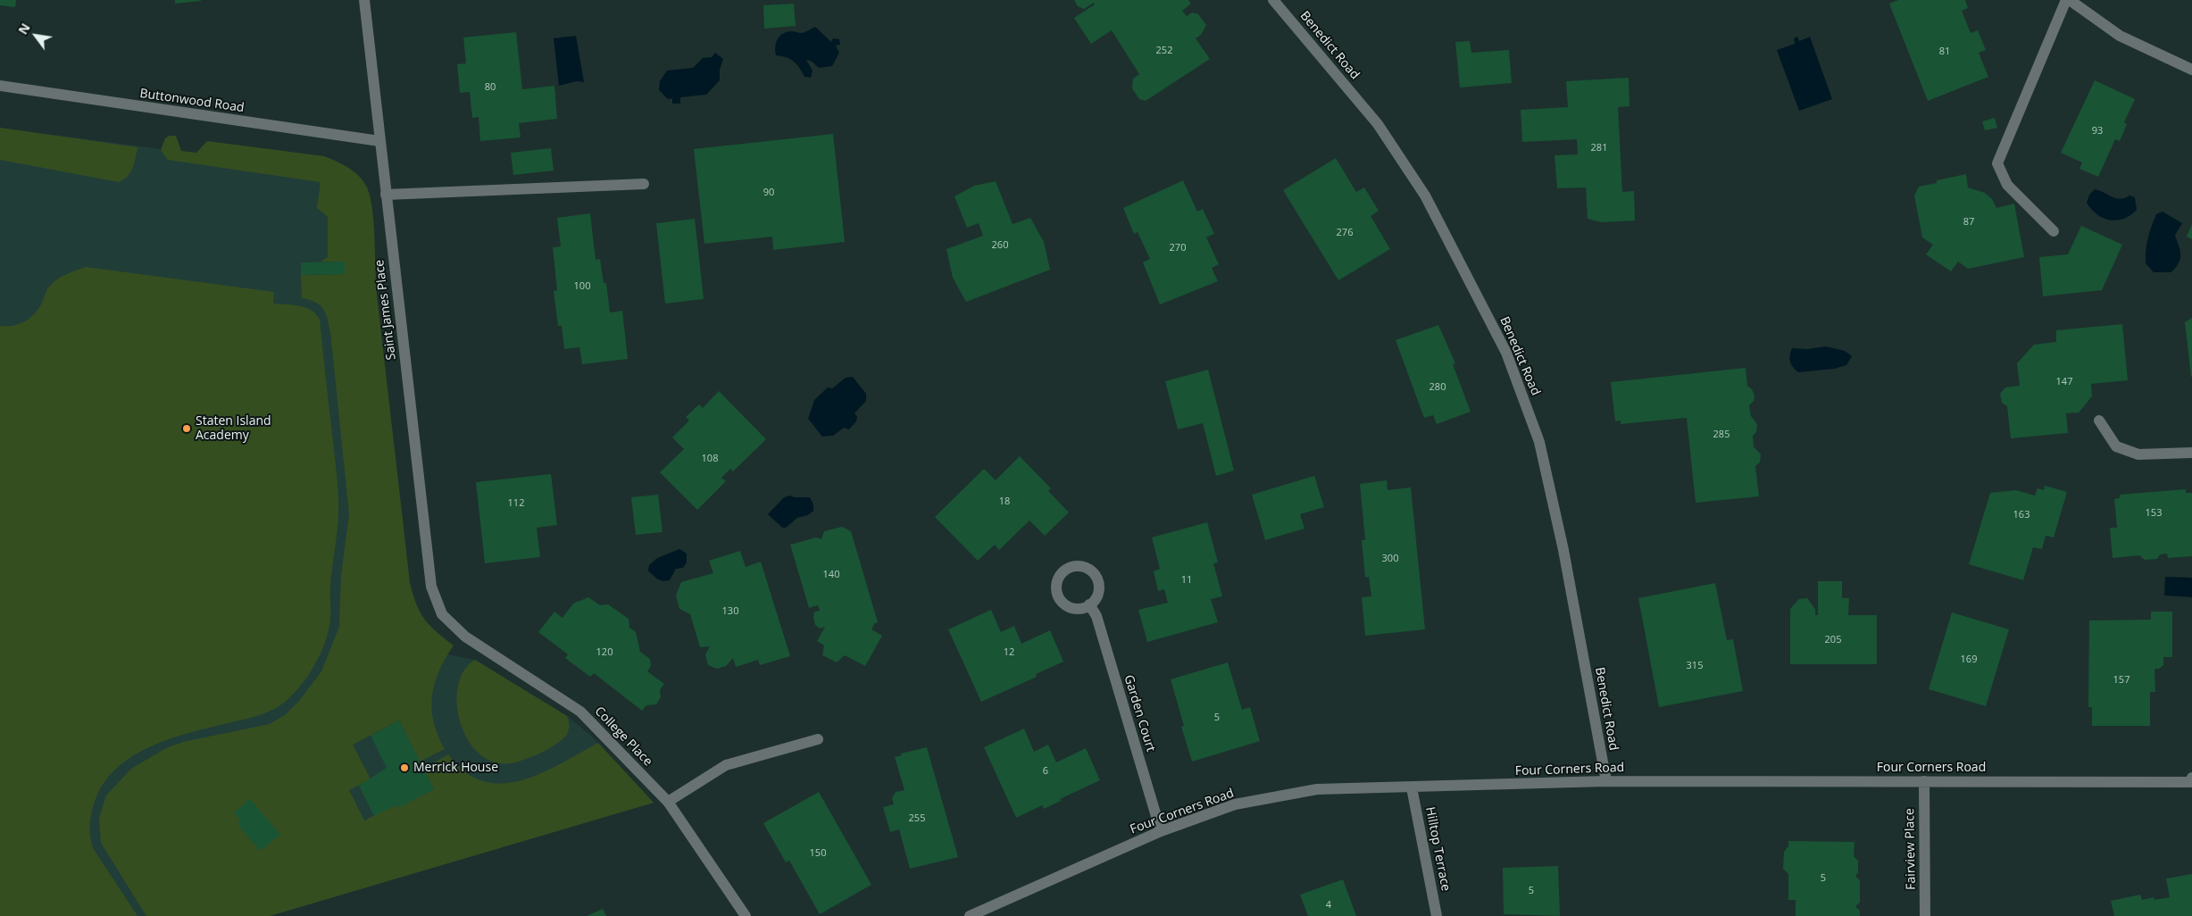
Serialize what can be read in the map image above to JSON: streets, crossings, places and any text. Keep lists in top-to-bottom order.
{
  "streets": {
    "street": [
      "Benedict Road",
      "Buttonwood Road",
      "Saint James Place",
      "Garden Court",
      "College Place",
      "Four Corners Road",
      "Hilltop Terrace",
      "Fairview Place"
    ]
  },
  "crossings": [
    ["Benedict Road", "Four Corners Road"],
    ["Buttonwood Road", "Saint James Place"],
    ["Saint James Place", "College Place"],
    ["Garden Court", "Four Corners Road"],
    ["Four Corners Road", "Hilltop Terrace"],
    ["Four Corners Road", "Fairview Place"]
  ],
  "places": ["Staten Island Academy", "Merrick House"],
  "house_numbers": [
    "252",
    "81",
    "80",
    "93",
    "281",
    "90",
    "87",
    "276",
    "260",
    "270",
    "100",
    "147",
    "280",
    "285",
    "108",
    "18",
    "112",
    "153",
    "163",
    "300",
    "140",
    "11",
    "130",
    "205",
    "120",
    "12",
    "169",
    "315",
    "157",
    "5",
    "6",
    "255",
    "150",
    "5",
    "5",
    "4"
  ],
  "north": "top left"
}
